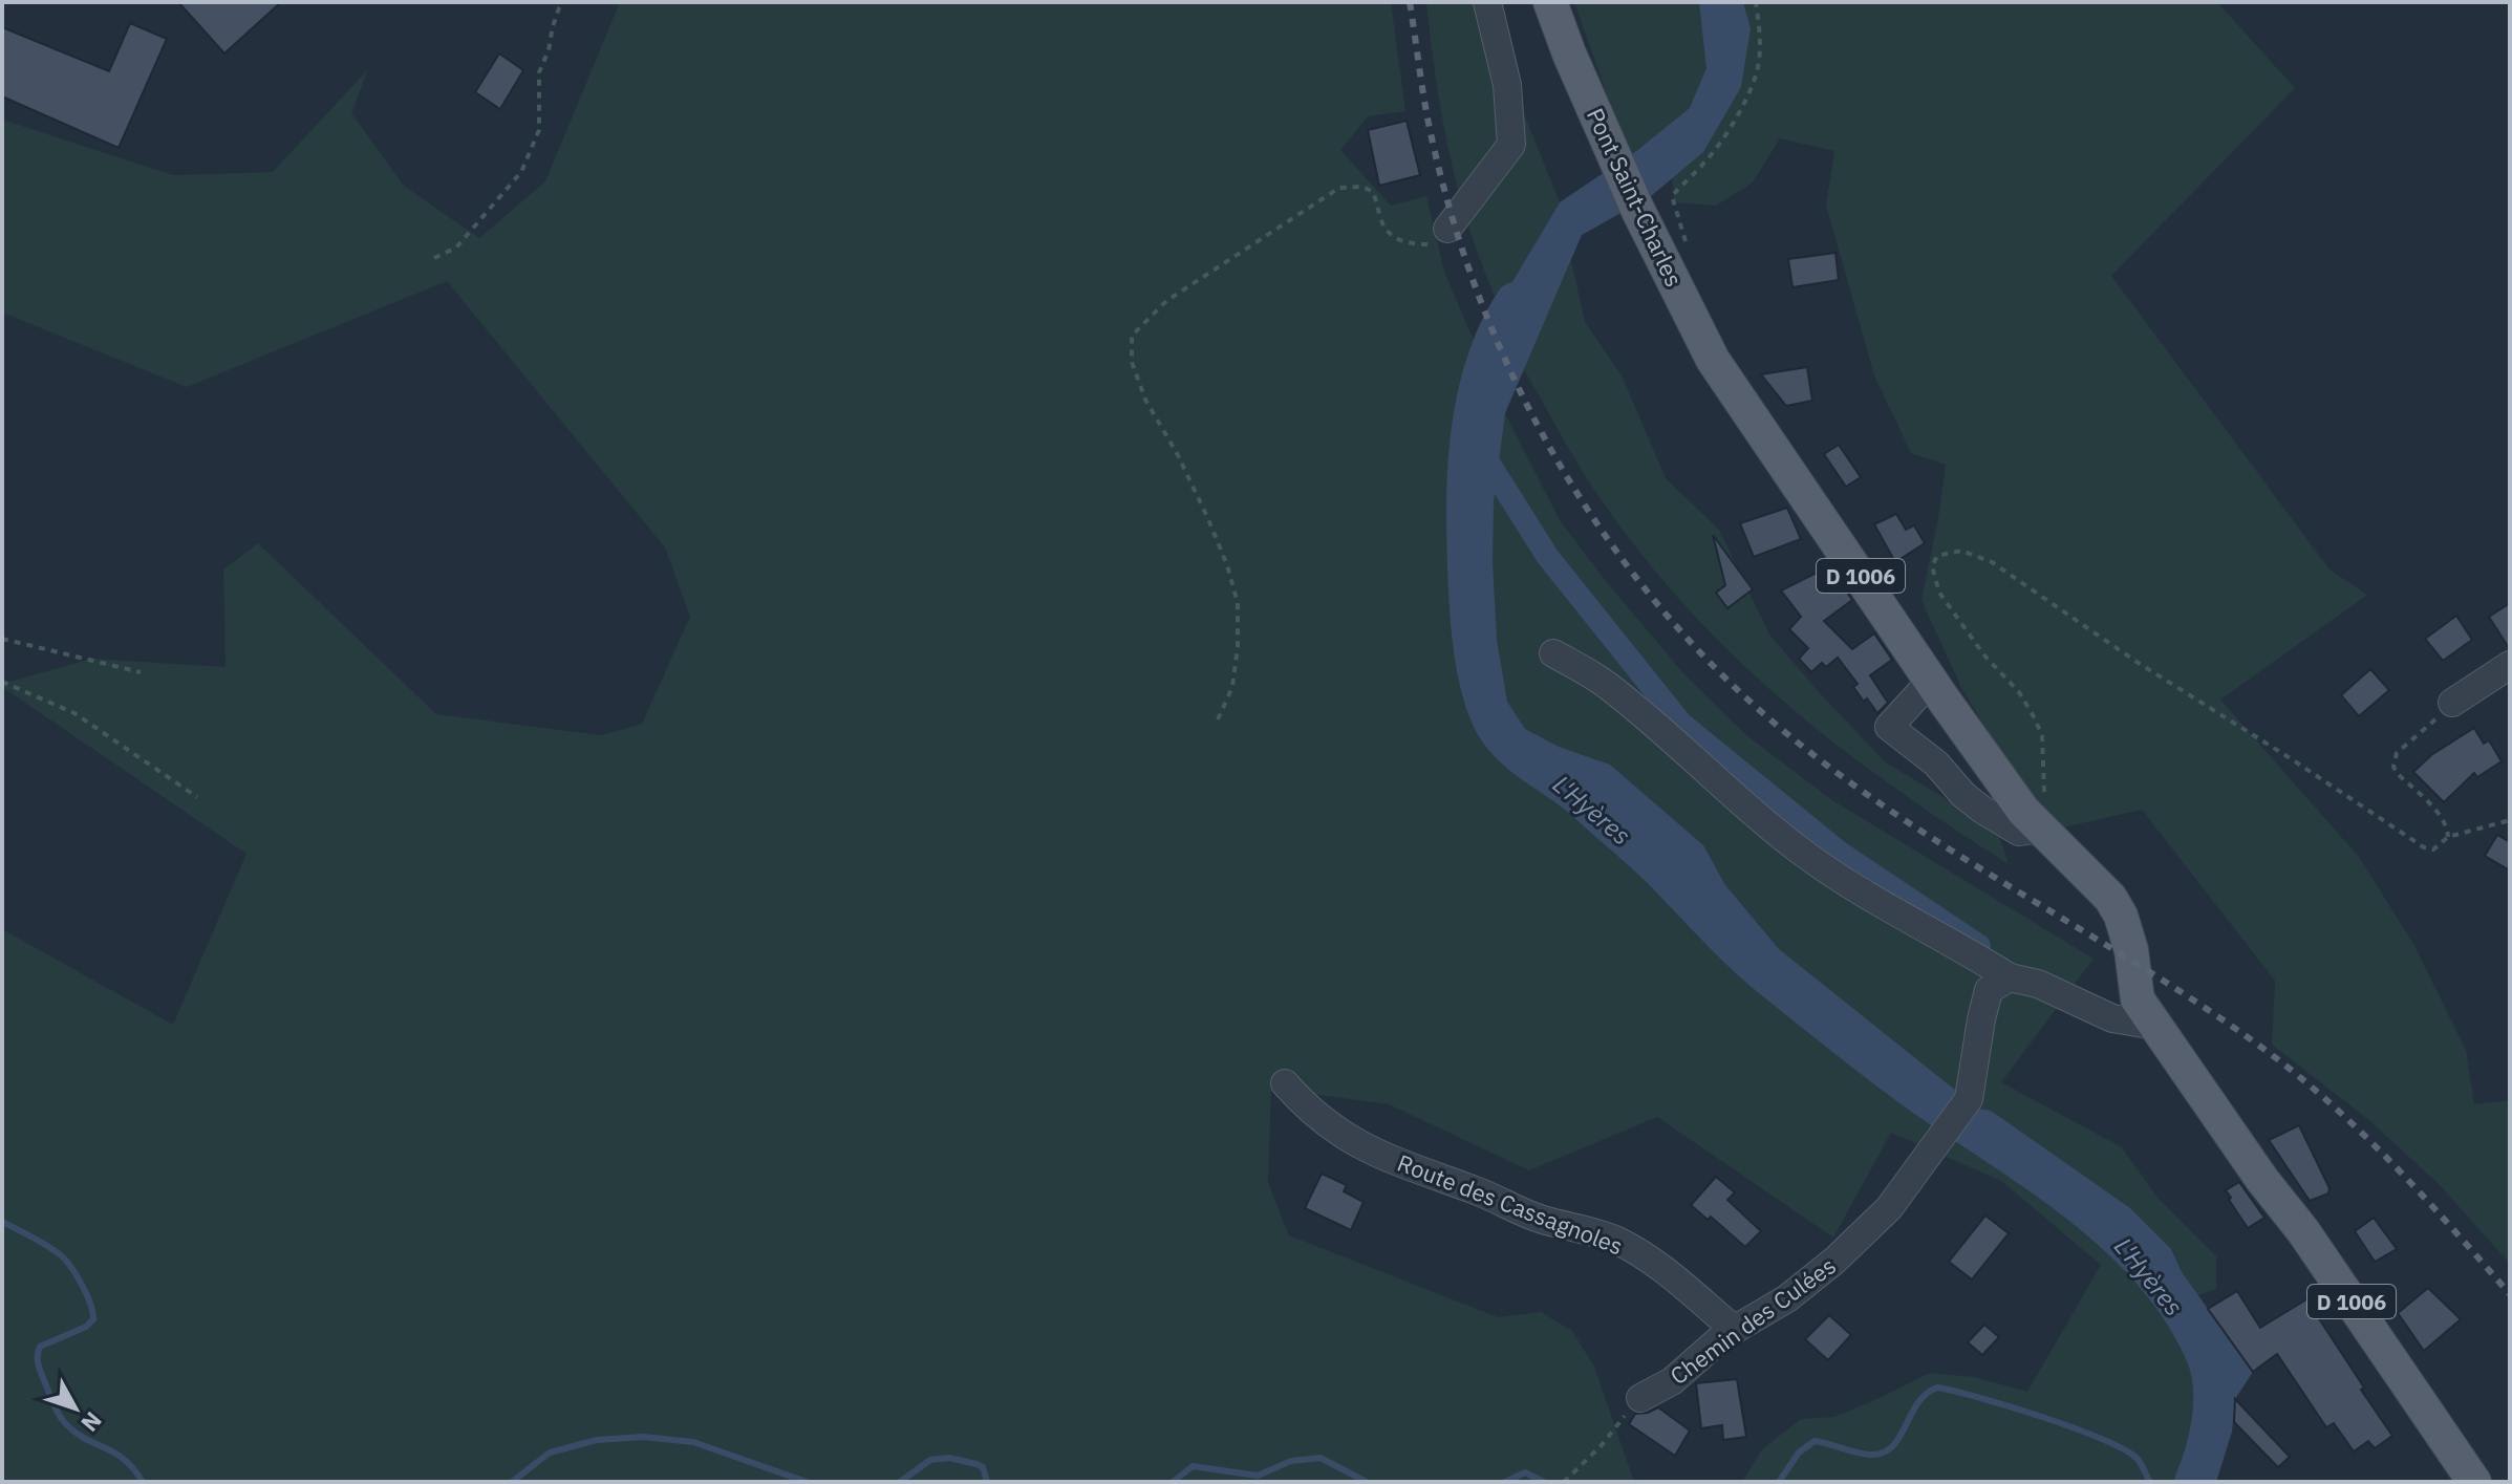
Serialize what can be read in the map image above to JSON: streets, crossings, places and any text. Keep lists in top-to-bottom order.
{
  "streets": {
    "main road": ["Pont Saint-Charles", "D 1006"],
    "street": ["Route des Cassagnoles", "Chemin des Culées"]
  },
  "crossings": [
    ["Pont Saint-Charles", "D 1006"],
    ["Route des Cassagnoles", "Chemin des Culées"]
  ],
  "water": ["L'Hyères"],
  "north": "bottom right"
}
